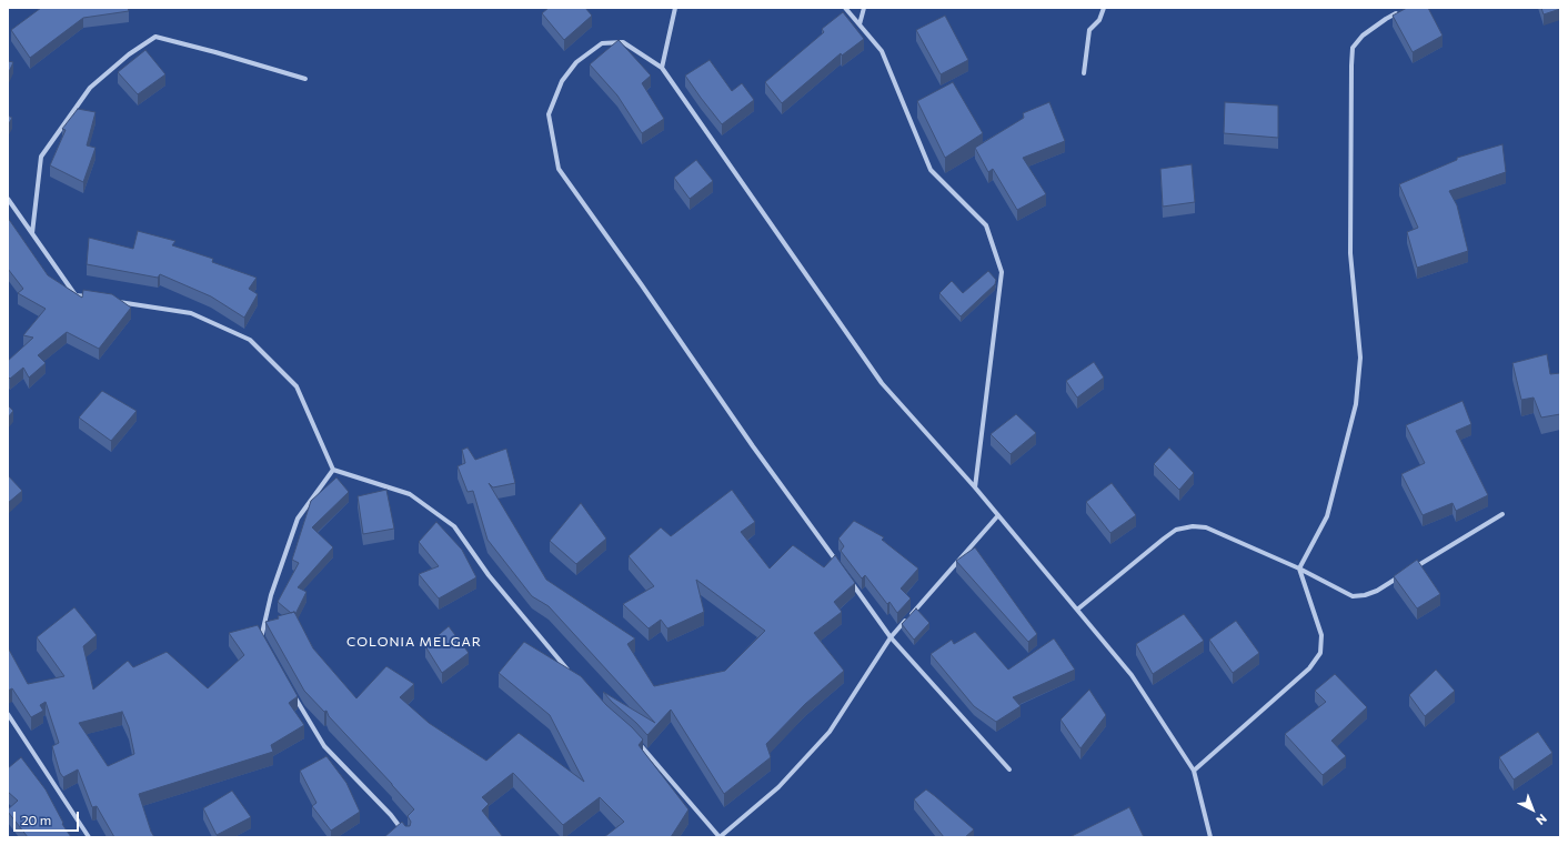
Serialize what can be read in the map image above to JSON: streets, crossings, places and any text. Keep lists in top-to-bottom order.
{
  "districts": ["COLONIA MELGAR"],
  "scale_bar": "20 m",
  "north": "bottom right"
}
